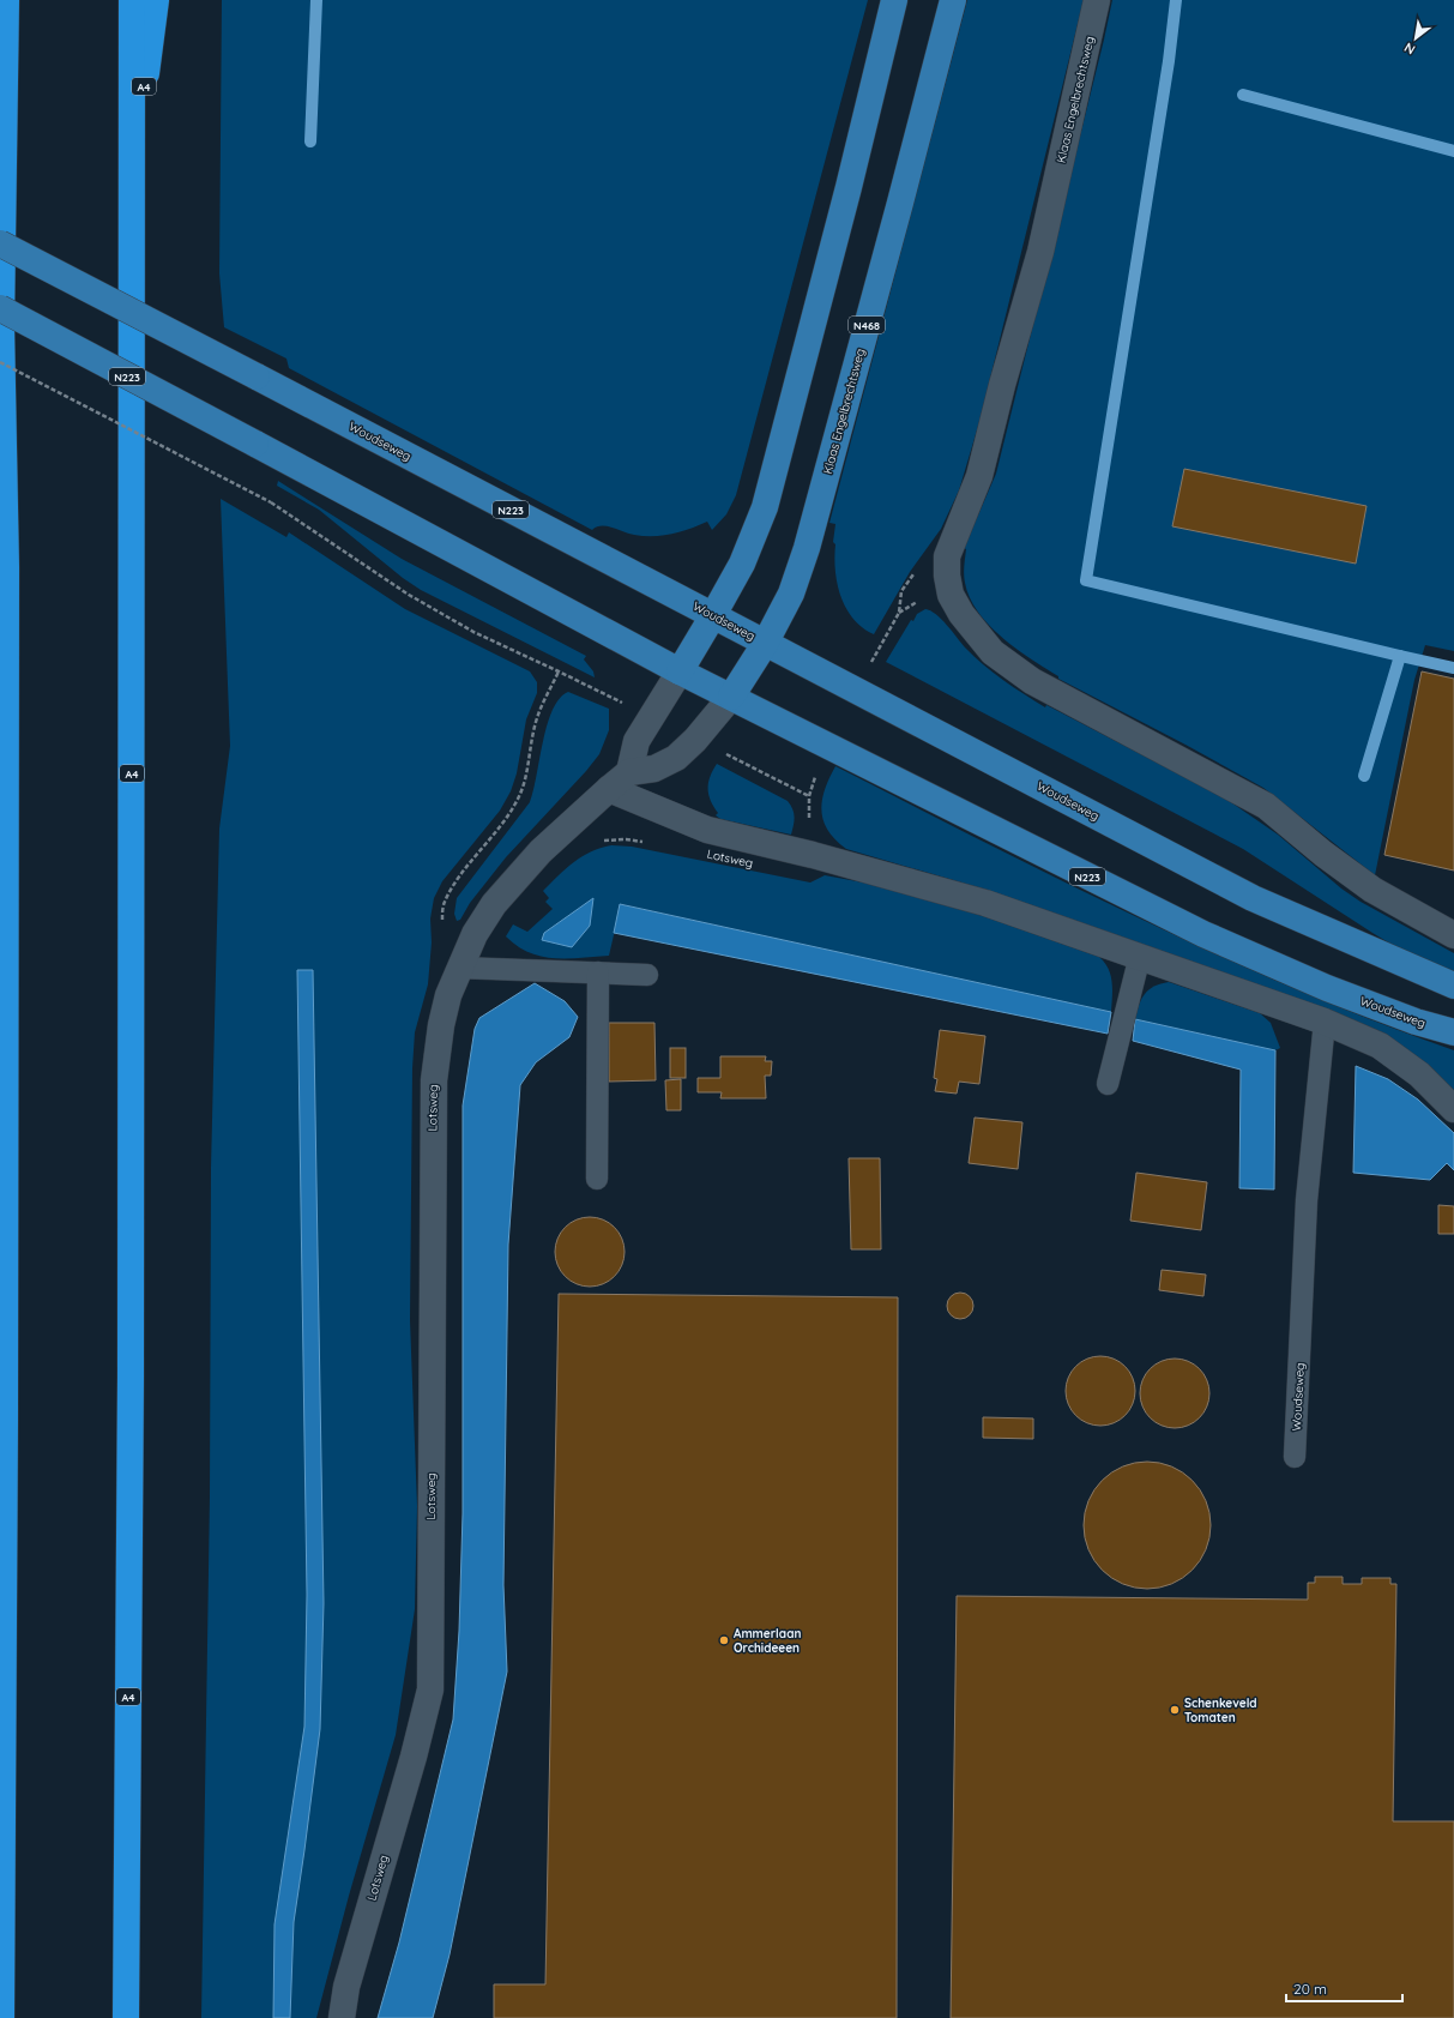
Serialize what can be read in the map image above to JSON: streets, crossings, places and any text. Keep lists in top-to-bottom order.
{
  "streets": {
    "highway": ["A4"],
    "main road": [
      "Klaas Engelbrechtsweg",
      "N468",
      "N223",
      "Woudseweg"
    ],
    "street": ["Lotsweg"]
  },
  "crossings": [
    ["Klaas Engelbrechtsweg", "Woudseweg"]
  ],
  "places": ["Ammerlaan Orchideeen", "Schenkeveld Tomaten"],
  "scale_bar": "20 m",
  "north": "bottom left"
}
